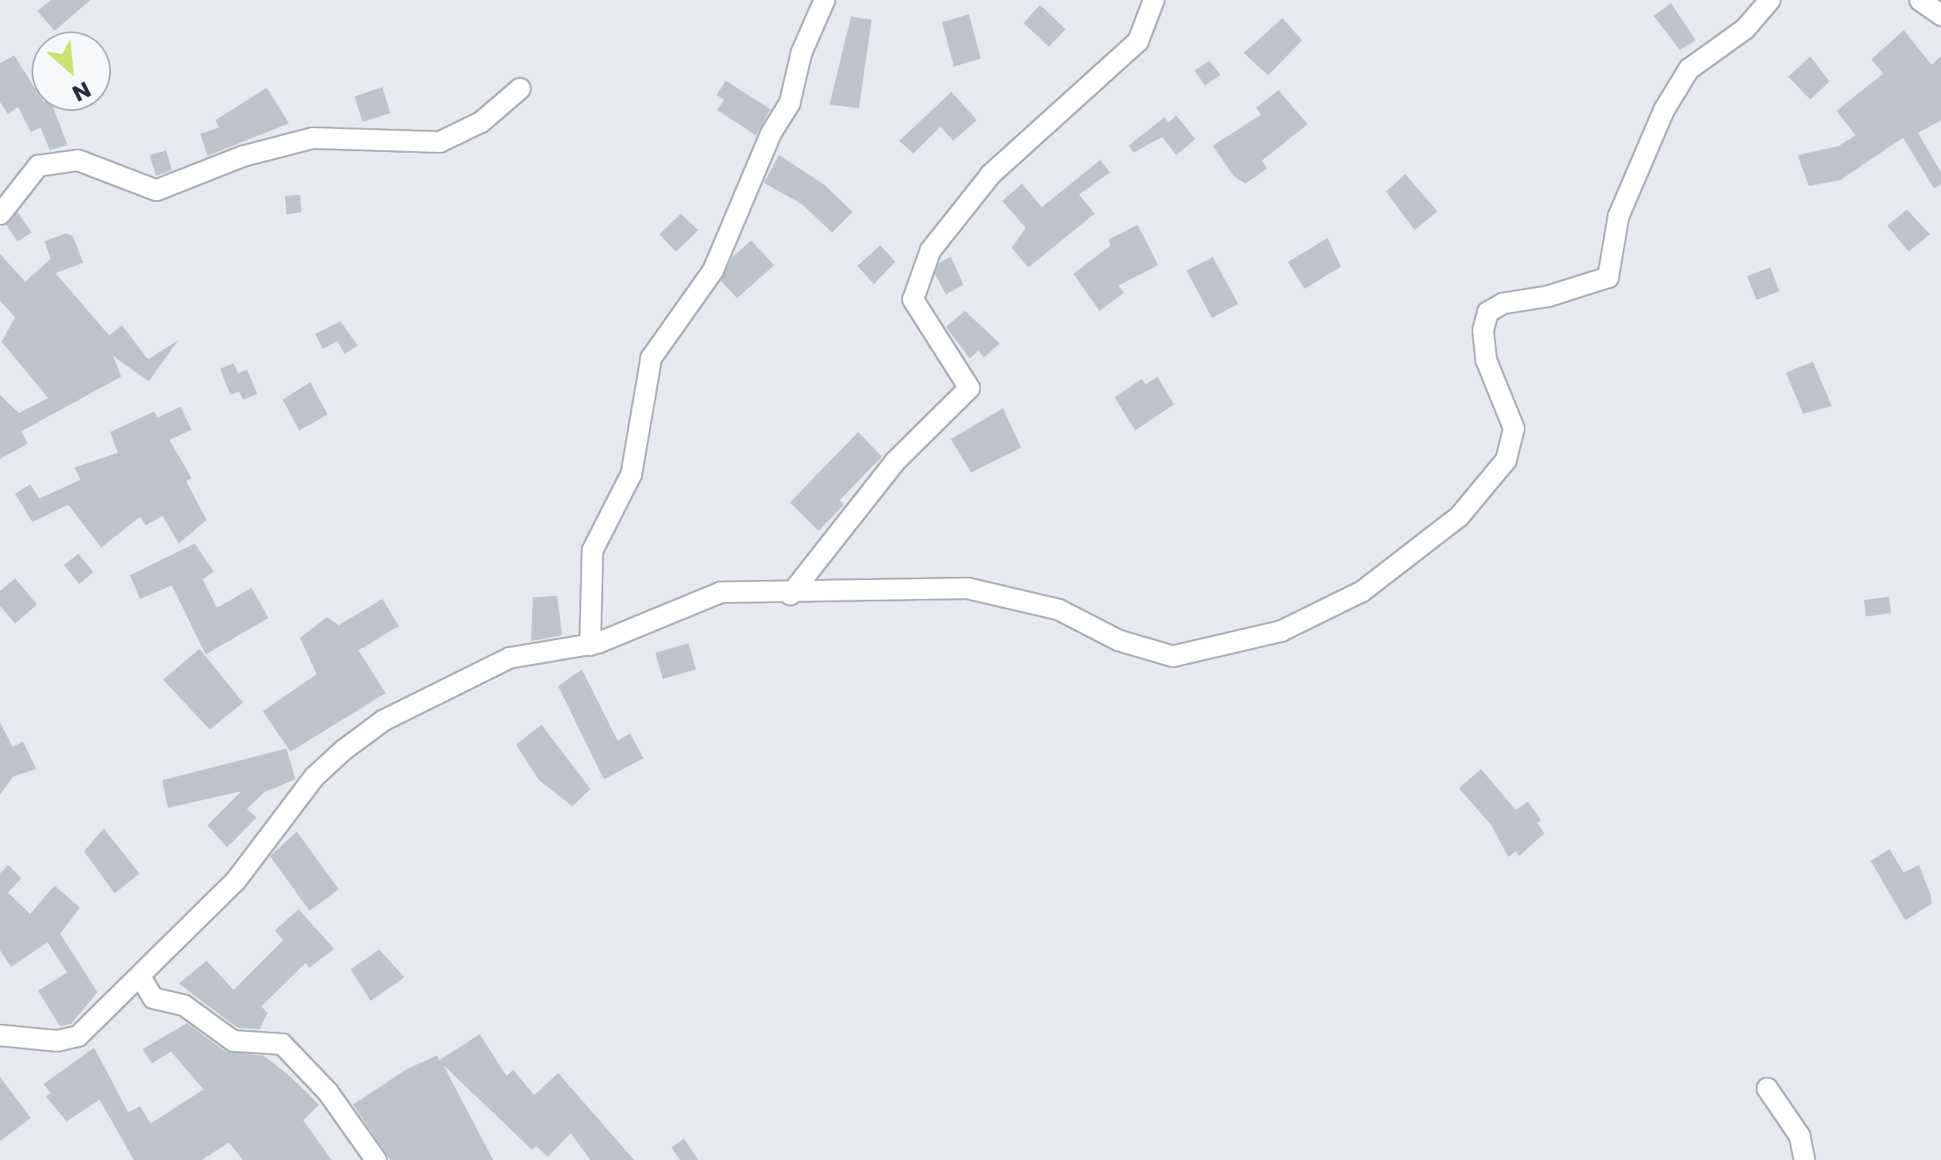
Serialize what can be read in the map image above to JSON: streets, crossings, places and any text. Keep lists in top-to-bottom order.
{
  "north": "bottom right"
}
